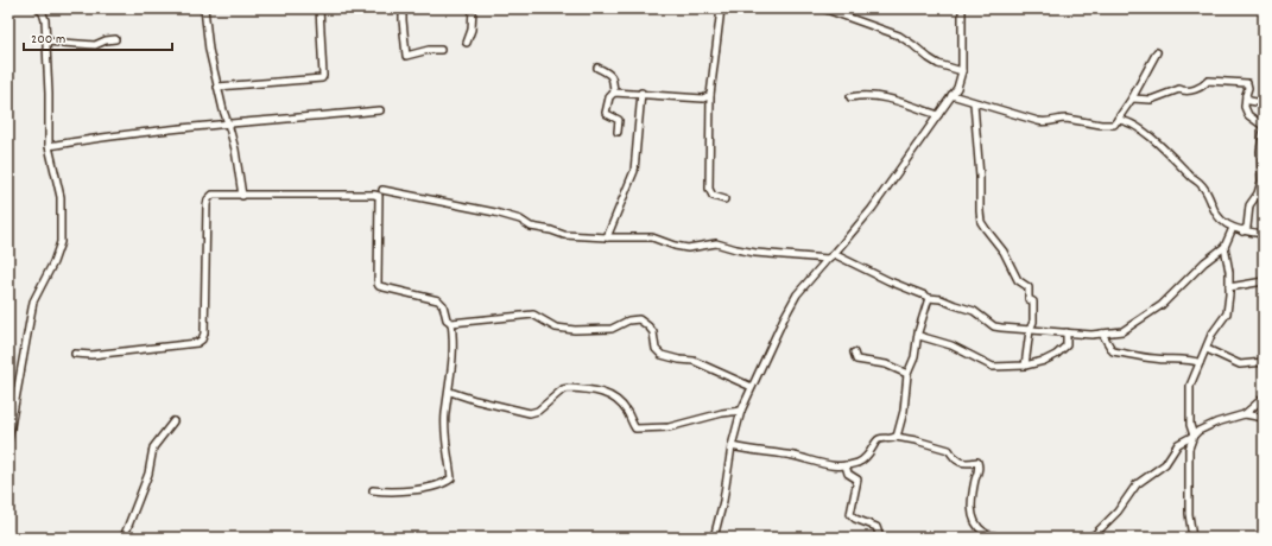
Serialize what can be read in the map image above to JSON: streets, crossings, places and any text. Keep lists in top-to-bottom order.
{
  "scale_bar": "200 m"
}
